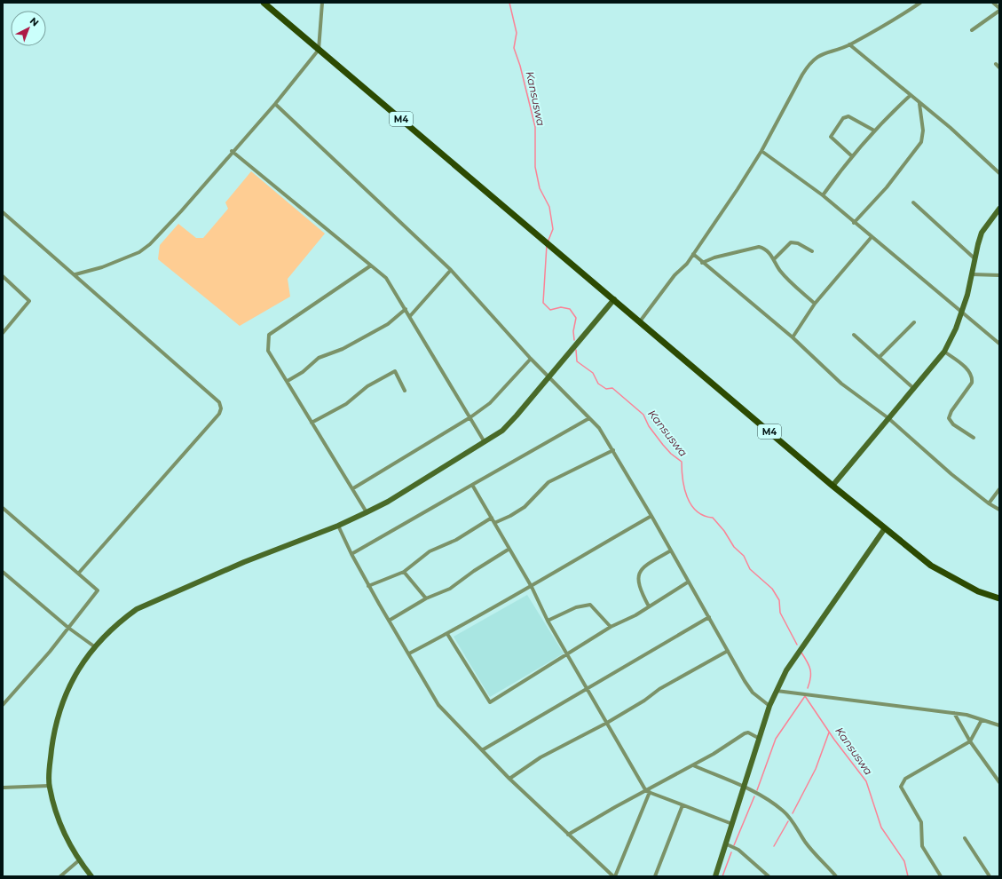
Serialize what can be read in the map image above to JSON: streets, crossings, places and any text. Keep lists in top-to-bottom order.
{
  "streets": {
    "main road": ["M4"]
  },
  "water": ["Kansuswa"],
  "north": "top right"
}
